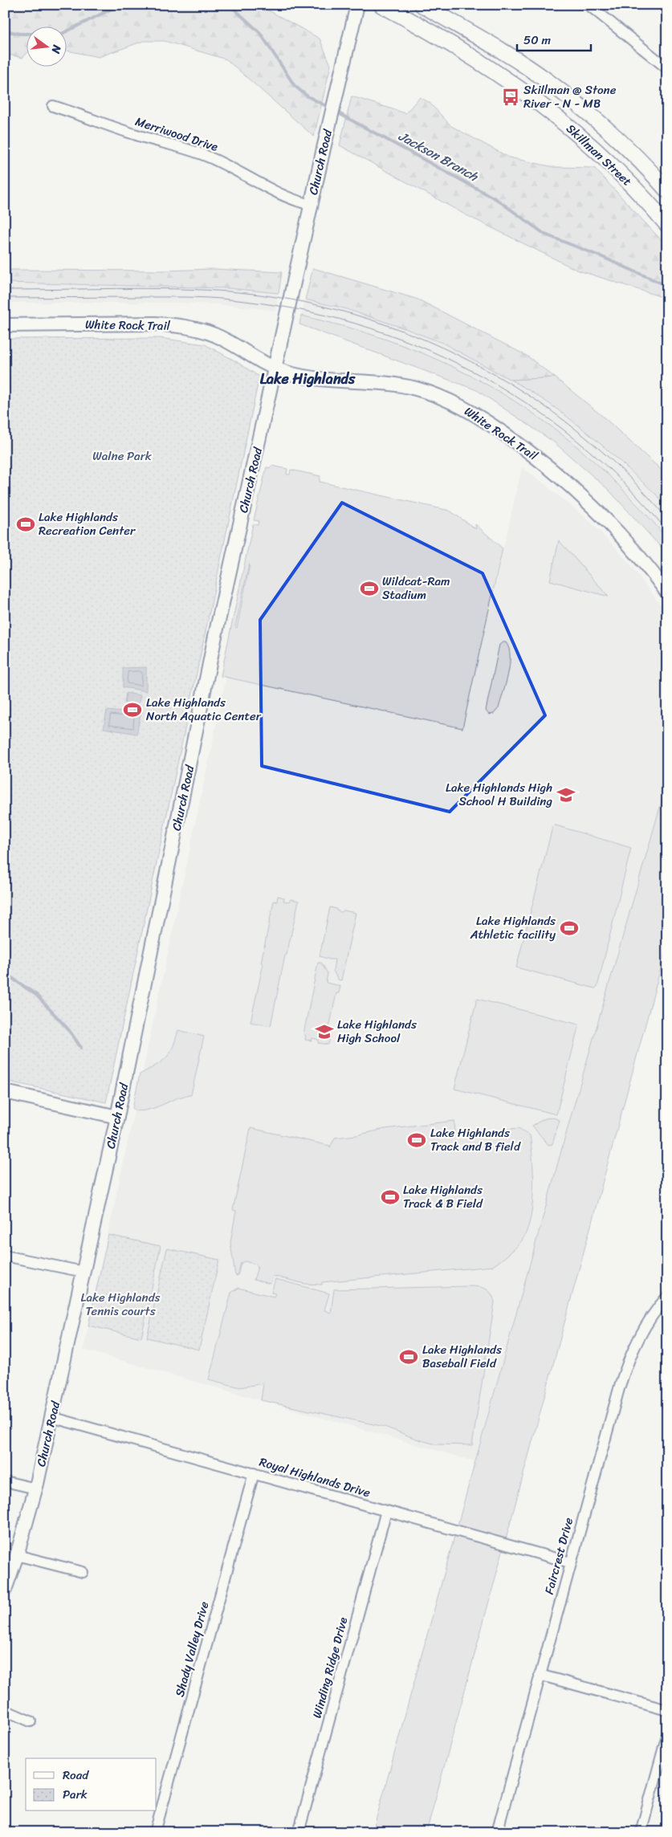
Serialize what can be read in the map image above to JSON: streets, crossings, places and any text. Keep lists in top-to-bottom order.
{
  "streets": {
    "main road": ["Skillman Street"],
    "street": [
      "Merriwood Drive",
      "Church Road",
      "White Rock Trail",
      "Royal Highlands Drive",
      "Faircrest Drive",
      "Shady Valley Drive",
      "Winding Ridge Drive"
    ]
  },
  "crossings": [
    ["Merriwood Drive", "Church Road"],
    ["Church Road", "White Rock Trail"],
    ["Church Road", "Royal Highlands Drive"],
    ["Royal Highlands Drive", "Faircrest Drive"],
    ["Royal Highlands Drive", "Shady Valley Drive"],
    ["Royal Highlands Drive", "Winding Ridge Drive"]
  ],
  "districts": ["Lake Highlands"],
  "water": ["Jackson Branch"],
  "parks": ["Walne Park", "Lake Highlands Tennis courts"],
  "places": {
    "bus stop": ["Skillman @ Stone River - N - MB"],
    "sports": [
      "Lake Highlands Recreation Center",
      "Wildcat-Ram Stadium",
      "Lake Highlands North Aquatic Center",
      "Lake Highlands Athletic facility",
      "Lake Highlands Track and B field",
      "Lake Highlands Track & B Field",
      "Lake Highlands Baseball Field"
    ],
    "school or university": ["Lake Highlands High School H Building", "Lake Highlands High School"]
  },
  "legend": ["Road", "Park"],
  "scale_bar": "50 m",
  "north": "right"
}
